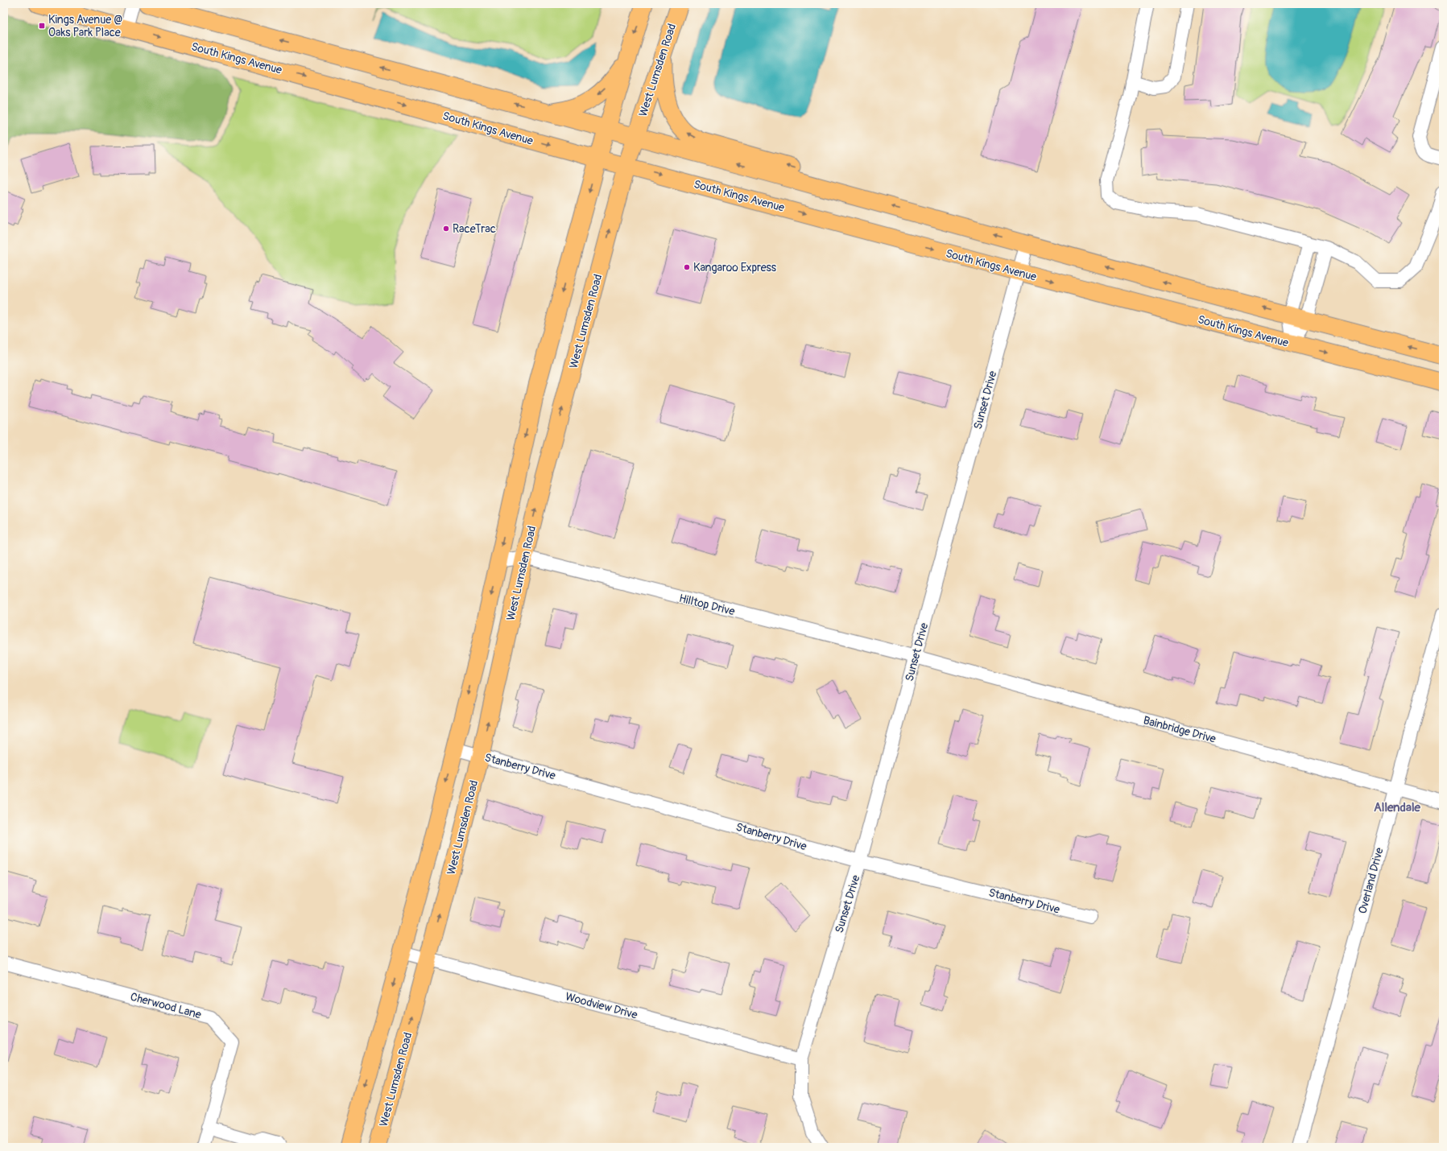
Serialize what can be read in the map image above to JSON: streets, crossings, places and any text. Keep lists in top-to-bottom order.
{
  "streets": {
    "main road": ["South Kings Avenue", "West Lumsden Road"],
    "street": [
      "Sunset Drive",
      "Hilltop Drive",
      "Bainbridge Drive",
      "Stanberry Drive",
      "Overland Drive",
      "Cherwood Lane",
      "Woodview Drive"
    ]
  },
  "crossings": [
    ["South Kings Avenue", "West Lumsden Road"],
    ["South Kings Avenue", "Sunset Drive"],
    ["West Lumsden Road", "Hilltop Drive"],
    ["West Lumsden Road", "Stanberry Drive"],
    ["West Lumsden Road", "Woodview Drive"],
    ["Sunset Drive", "Hilltop Drive"],
    ["Sunset Drive", "Bainbridge Drive"],
    ["Sunset Drive", "Stanberry Drive"],
    ["Sunset Drive", "Woodview Drive"],
    ["Hilltop Drive", "Bainbridge Drive"],
    ["Bainbridge Drive", "Overland Drive"]
  ],
  "districts": ["Allendale"],
  "places": {
    "transit": ["Kings Avenue @ Oaks Park Place"],
    "other": ["RaceTrac", "Kangaroo Express"]
  }
}
